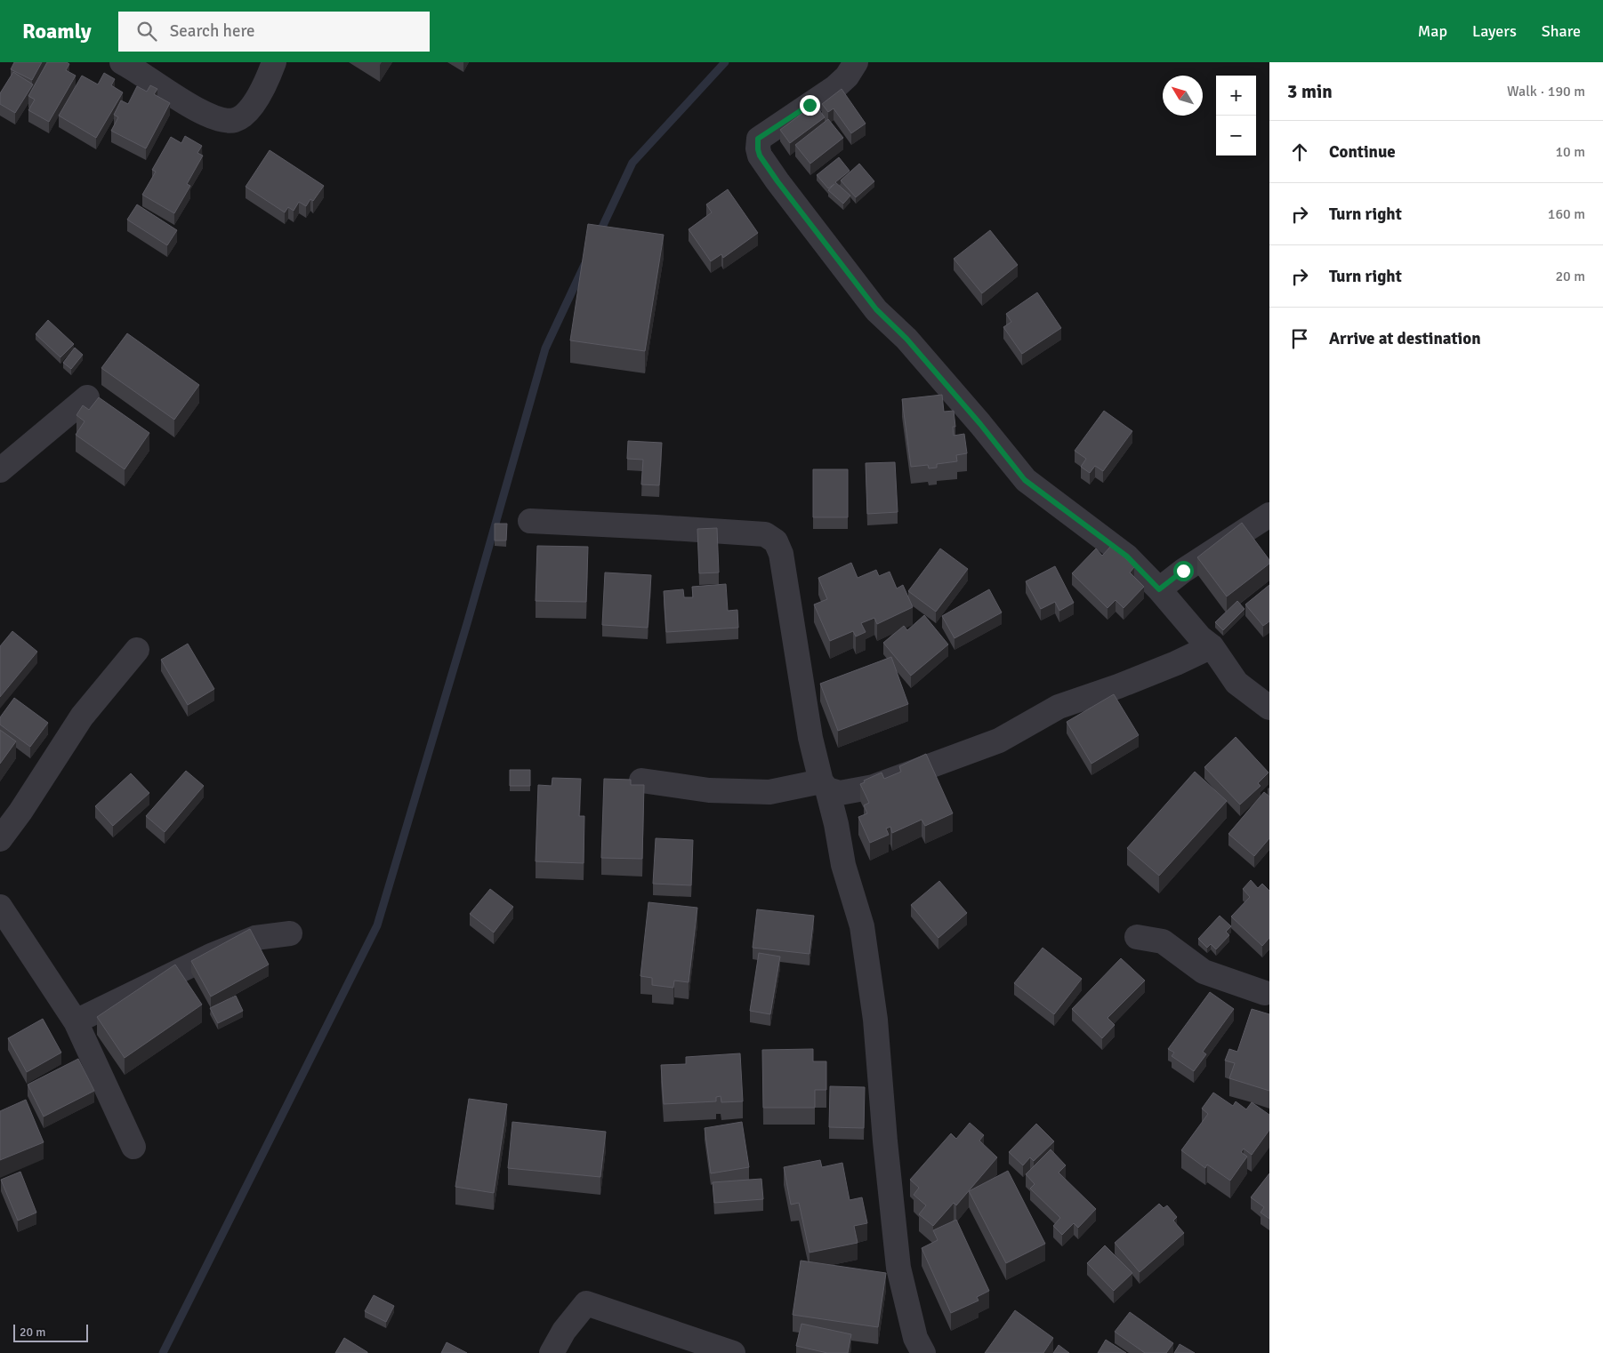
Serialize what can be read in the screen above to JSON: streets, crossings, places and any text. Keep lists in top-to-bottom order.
{
  "scale_bar": "20 m",
  "north": "top left",
  "page": {
    "header": "Roamly",
    "search": "Search here",
    "nav": ["Map", "Layers", "Share"],
    "heading": ["3 min", "Walk · 190 m"],
    "map_buttons": ["+", "−"],
    "list": [
      ["Continue", "10 m"],
      ["Turn right", "160 m"],
      ["Turn right", "20 m"],
      "Arrive at destination"
    ],
    "scale": "20 m"
  }
}
